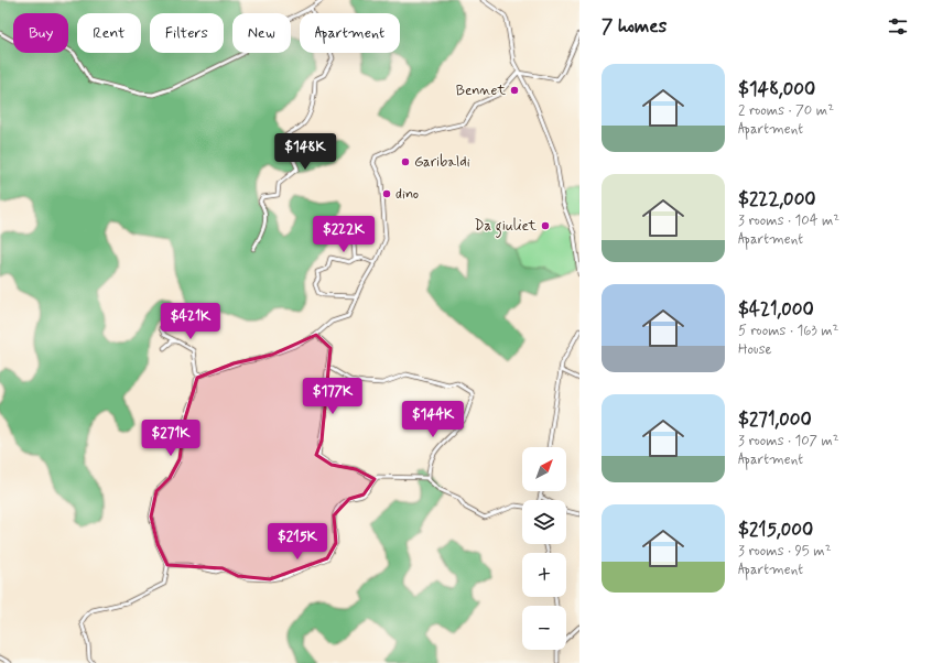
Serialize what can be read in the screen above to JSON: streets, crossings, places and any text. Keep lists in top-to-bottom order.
{
  "places": [
    "Bennet",
    "Garibaldi",
    "dino",
    "Da giuliet"
  ],
  "north": "top right",
  "page": {
    "heading": "7 homes",
    "chip": [
      "Buy",
      "Rent",
      "Filters",
      "New",
      "Apartment"
    ],
    "list": [
      {
        "name": "$148,000",
        "note": "2 rooms · 70 m² · Apartment"
      },
      {
        "name": "$222,000",
        "note": "3 rooms · 104 m² · Apartment"
      },
      {
        "name": "$421,000",
        "note": "5 rooms · 163 m² · House"
      },
      {
        "name": "$271,000",
        "note": "3 rooms · 107 m² · Apartment"
      },
      {
        "name": "$215,000",
        "note": "3 rooms · 95 m² · Apartment"
      }
    ],
    "price": [
      "$148K",
      "$222K",
      "$421K",
      "$177K",
      "$144K",
      "$271K",
      "$215K"
    ],
    "map_buttons": ["+", "−"]
  }
}
